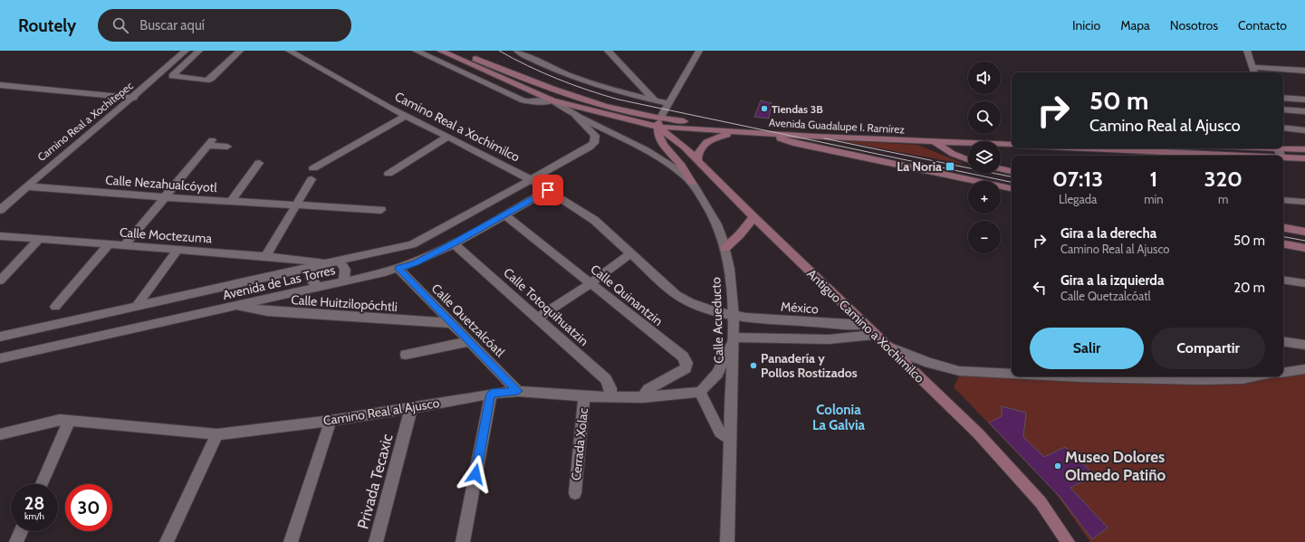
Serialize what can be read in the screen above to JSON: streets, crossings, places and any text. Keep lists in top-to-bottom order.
{
  "streets": {
    "main road": ["Avenida Guadalupe I. Ramírez", "Antiguo Camino a Xochimilco"],
    "street": [
      "Camino Real a Xochitepec",
      "Camino Real a Xochimilco",
      "Calle Nezahualcóyotl",
      "Calle Moctezuma",
      "Avenida de Las Torres",
      "Calle Quinantzin",
      "Calle Huitzilopóchtli",
      "Calle Totoquihuatzin",
      "México",
      "Calle Quetzalcóatl",
      "Calle Acueducto",
      "Camino Real al Ajusco",
      "Cerrada Xolac",
      "Privada Tecaxic"
    ]
  },
  "crossings": [
    ["Camino Real a Xochitepec", "Calle Nezahualcóyotl"],
    ["Avenida Guadalupe I. Ramírez", "Antiguo Camino a Xochimilco"],
    ["Camino Real a Xochimilco", "Avenida de Las Torres"],
    ["Camino Real a Xochimilco", "México"],
    ["Camino Real a Xochimilco", "Calle Acueducto"],
    ["Calle Moctezuma", "Avenida de Las Torres"],
    ["Avenida de Las Torres", "Calle Quinantzin"],
    ["Avenida de Las Torres", "Calle Huitzilopóchtli"],
    ["Avenida de Las Torres", "Calle Totoquihuatzin"],
    ["Avenida de Las Torres", "Calle Quetzalcóatl"],
    ["Avenida de Las Torres", "Calle Acueducto"],
    ["Calle Quinantzin", "Camino Real al Ajusco"],
    ["Calle Huitzilopóchtli", "Calle Quetzalcóatl"],
    ["Calle Totoquihuatzin", "Camino Real al Ajusco"],
    ["México", "Calle Acueducto"],
    ["México", "Antiguo Camino a Xochimilco"],
    ["Calle Quetzalcóatl", "Camino Real al Ajusco"],
    ["Camino Real al Ajusco", "Cerrada Xolac"],
    ["Camino Real al Ajusco", "Privada Tecaxic"]
  ],
  "districts": ["Colonia La Galvia"],
  "places": {
    "other": ["Tiendas 3B", "Panadería y Pollos Rostizados", "Museo Dolores Olmedo Patiño"],
    "transit": ["La Noria"]
  },
  "page": {
    "header": "Routely",
    "search": "Buscar aquí",
    "nav": [
      "Inicio",
      "Mapa",
      "Nosotros",
      "Contacto"
    ],
    "map_buttons": ["+", "−"],
    "turn": ["50 m", "Camino Real al Ajusco"],
    "eta": [
      "07:13",
      "Llegada",
      "1",
      "min",
      "320",
      "m"
    ],
    "list": [
      {
        "name": "Gira a la derecha",
        "note": "Camino Real al Ajusco",
        "value": "50 m"
      },
      {
        "name": "Gira a la izquierda",
        "note": "Calle Quetzalcóatl",
        "value": "20 m"
      }
    ],
    "buttons": ["Salir", "Compartir"],
    "speed": "28 km/h",
    "limit": "30"
  }
}
